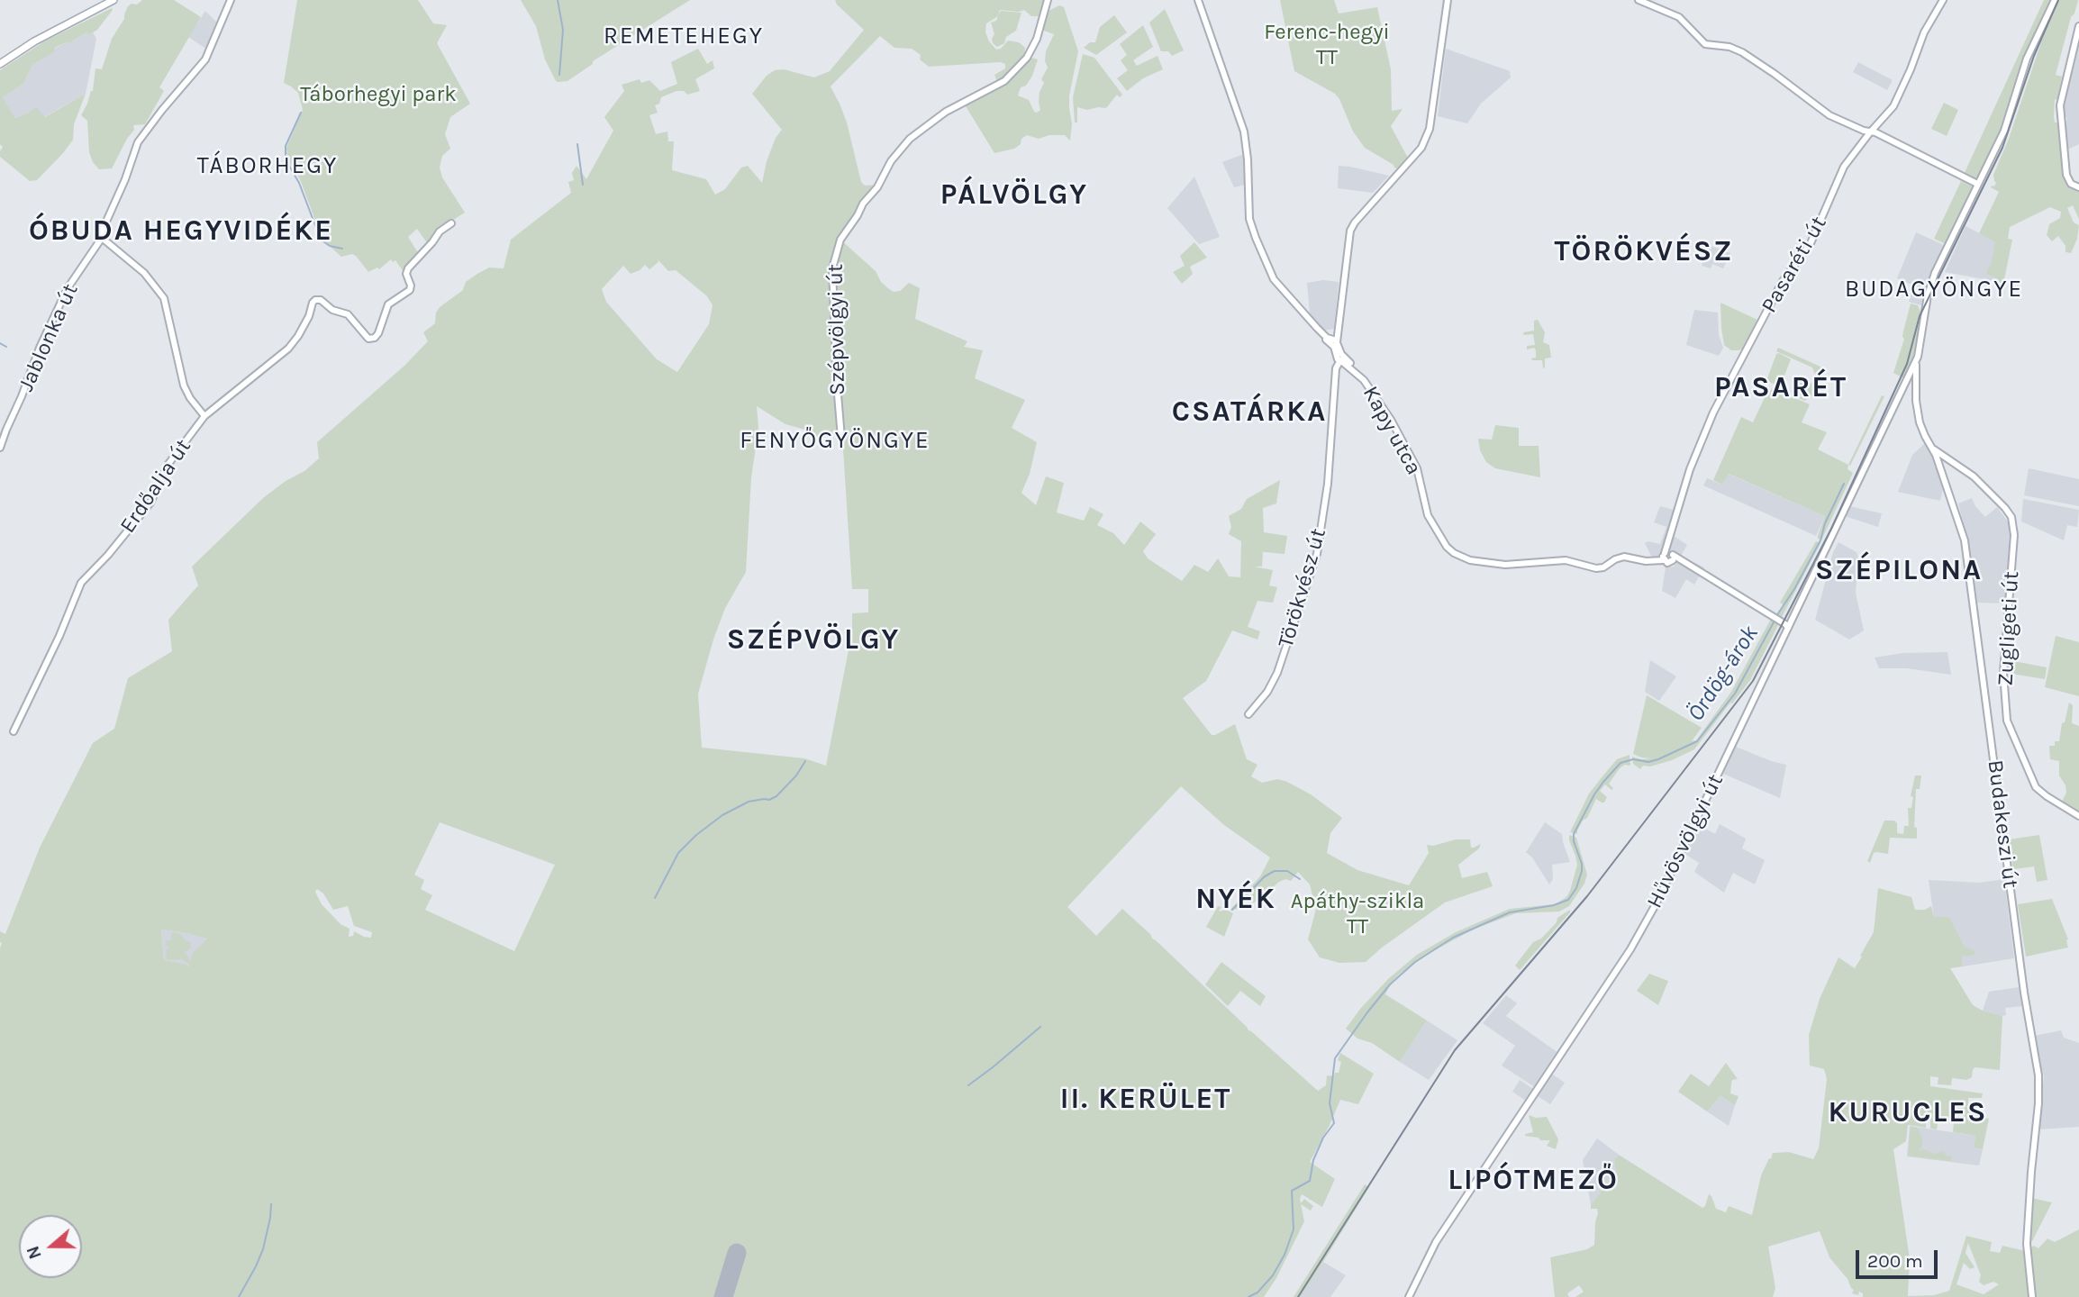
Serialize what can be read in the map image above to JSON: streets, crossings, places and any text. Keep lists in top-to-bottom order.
{
  "streets": {
    "street": [
      "Pasaréti út",
      "Szépvölgyi út",
      "Jablonka út",
      "Kapy utca",
      "Erdőalja út",
      "Törökvész út",
      "Zugligeti út",
      "Budakeszi út",
      "Hűvösvölgyi út"
    ]
  },
  "crossings": [
    ["Pasaréti út", "Kapy utca"],
    ["Kapy utca", "Törökvész út"],
    ["Zugligeti út", "Budakeszi út"],
    ["Budakeszi út", "Hűvösvölgyi út"]
  ],
  "districts": [
    "REMETEHEGY",
    "TÁBORHEGY",
    "PÁLVÖLGY",
    "ÓBUDA HEGYVIDÉKE",
    "TÖRÖKVÉSZ",
    "BUDAGYÖNGYE",
    "PASARÉT",
    "CSATÁRKA",
    "FENYŐGYÖNGYE",
    "SZÉPILONA",
    "SZÉPVÖLGY",
    "NYÉK",
    "II. KERÜLET",
    "KURUCLES",
    "LIPÓTMEZŐ"
  ],
  "water": ["Ördög-árok"],
  "parks": ["Ferenc-hegyi TT", "Táborhegyi park", "Apáthy-szikla TT"],
  "scale_bar": "200 m",
  "north": "left"
}
